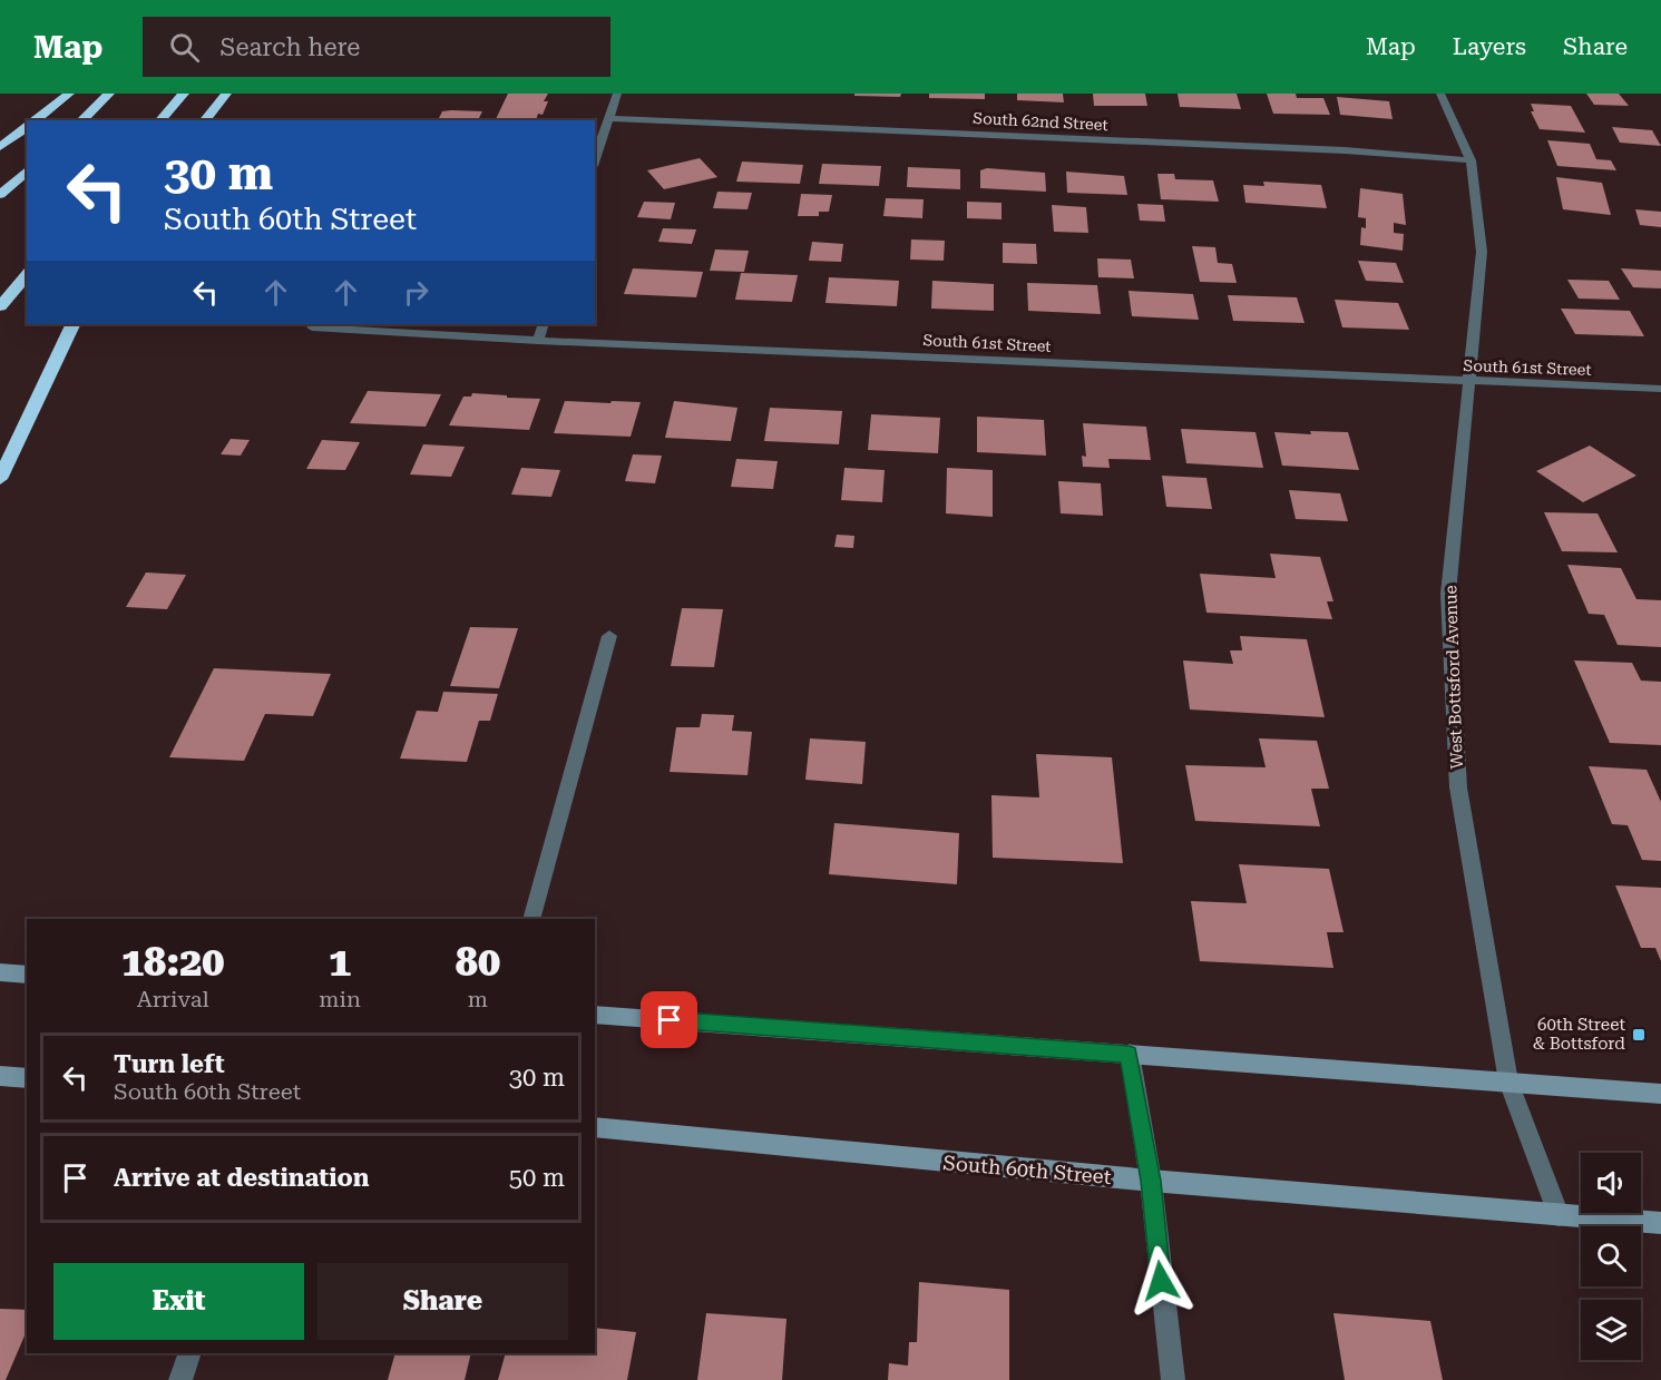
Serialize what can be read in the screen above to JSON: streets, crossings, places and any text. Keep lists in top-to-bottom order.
{
  "streets": {
    "main road": ["South 60th Street"],
    "street": ["South 62nd Street", "South 61st Street", "West Bottsford Avenue"]
  },
  "crossings": [
    ["South 62nd Street", "West Bottsford Avenue"],
    ["South 61st Street", "West Bottsford Avenue"],
    ["West Bottsford Avenue", "South 60th Street"]
  ],
  "places": {
    "transit": ["60th Street & Bottsford"]
  },
  "page": {
    "header": "Map",
    "search": "Search here",
    "nav": ["Map", "Layers", "Share"],
    "turn": ["30 m", "South 60th Street"],
    "eta": [
      "18:20",
      "Arrival",
      "1",
      "min",
      "80",
      "m"
    ],
    "list": [
      {
        "name": "Turn left",
        "note": "South 60th Street",
        "value": "30 m"
      },
      {
        "name": "Arrive at destination",
        "value": "50 m"
      }
    ],
    "buttons": ["Exit", "Share"]
  }
}
